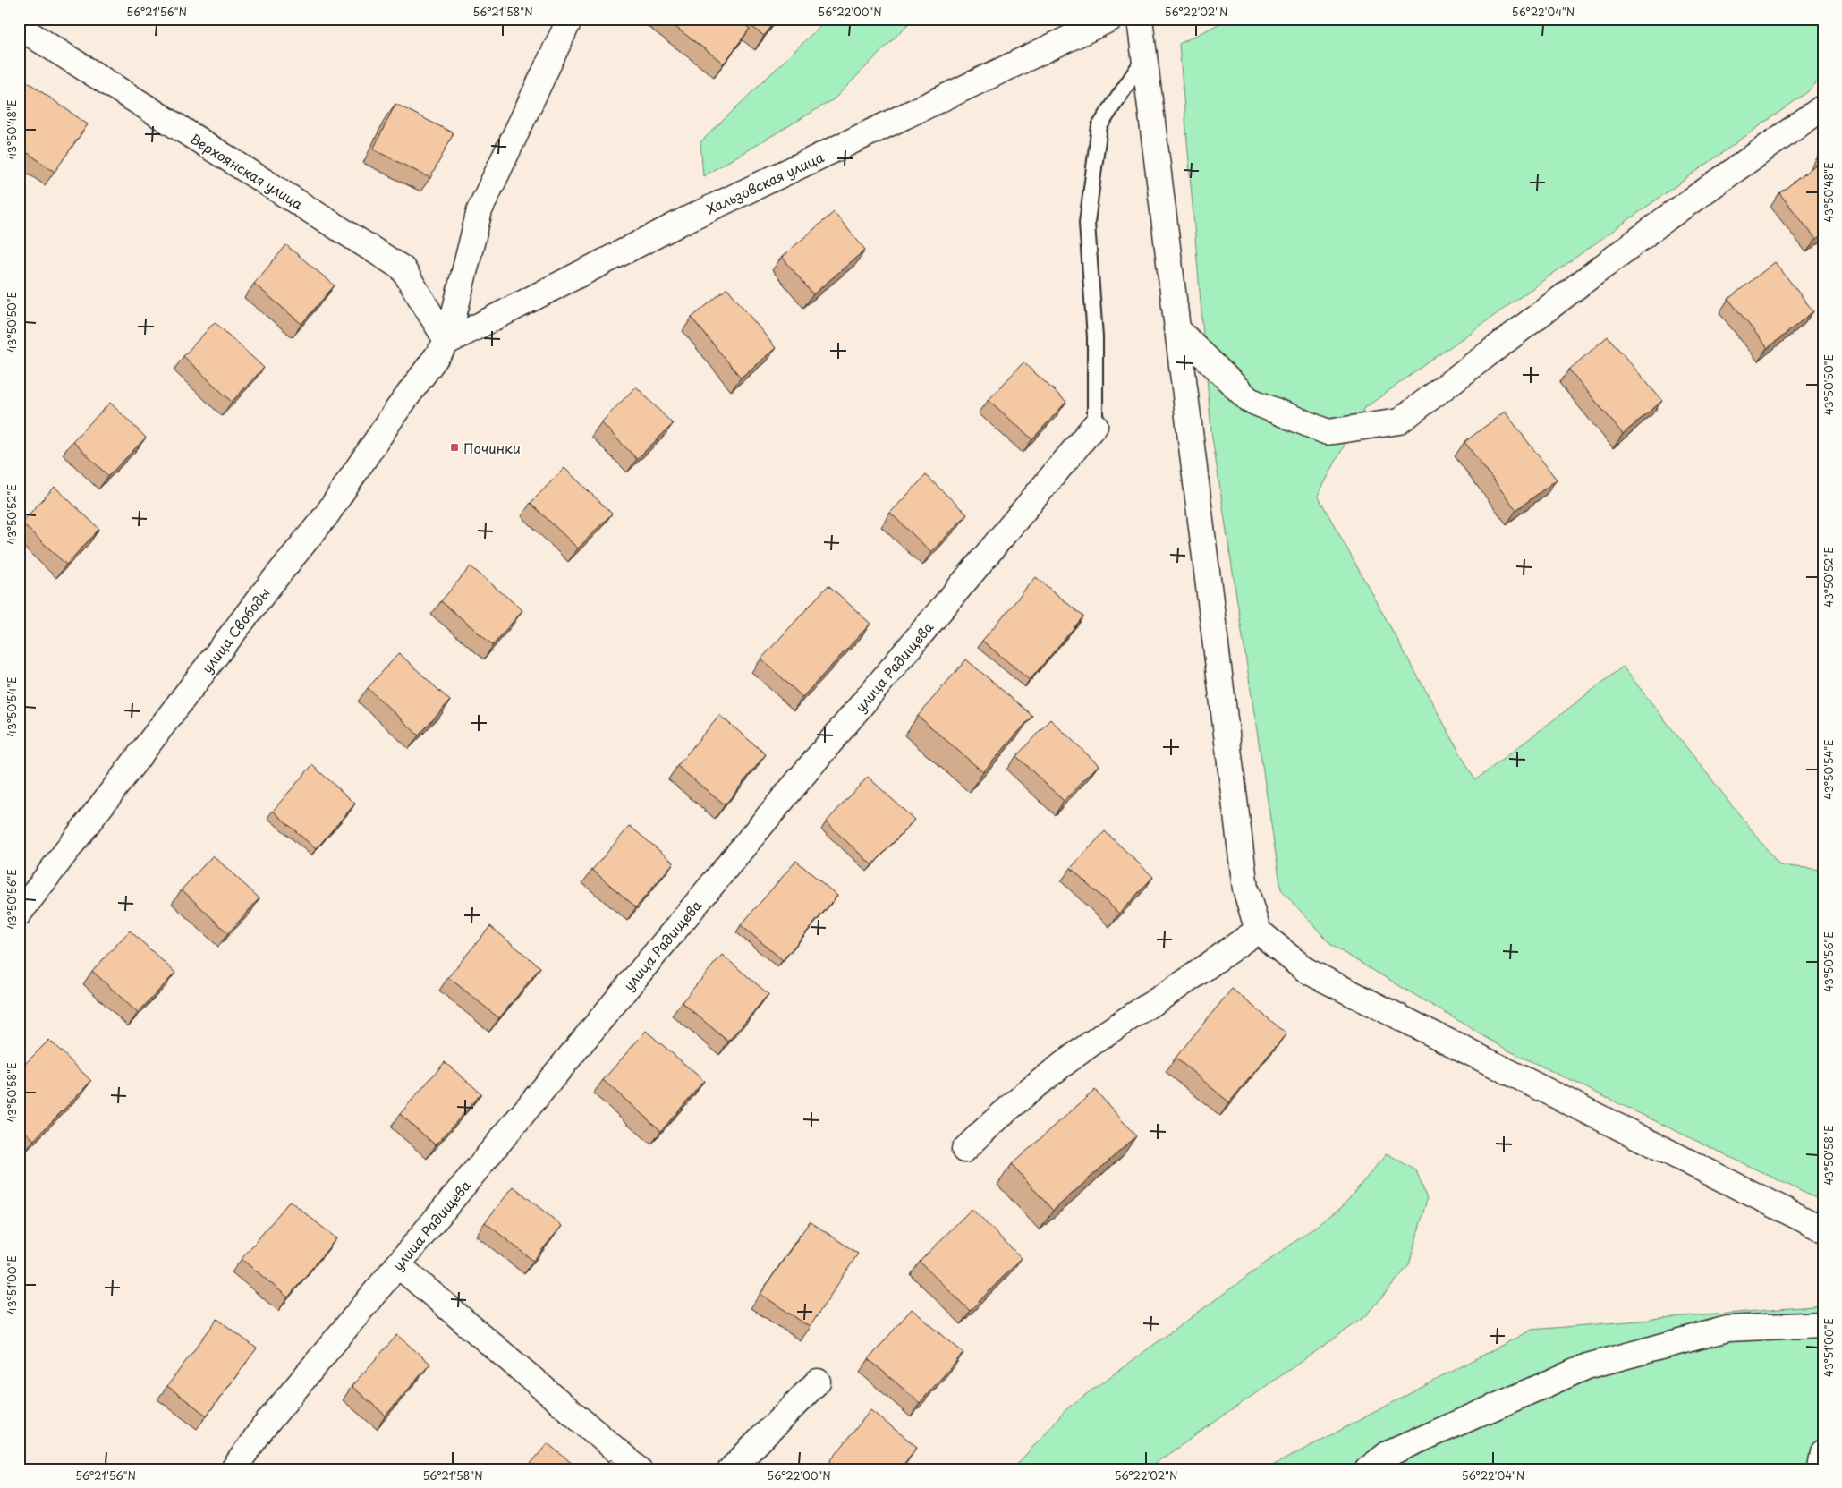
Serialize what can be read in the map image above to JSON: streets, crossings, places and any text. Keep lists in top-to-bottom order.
{
  "streets": {
    "street": [
      "Верхоянская улица",
      "Хальзовская улица",
      "улица Свободы",
      "улица Радищева"
    ]
  },
  "crossings": [
    ["Верхоянская улица", "Хальзовская улица"],
    ["Верхоянская улица", "улица Свободы"],
    ["Хальзовская улица", "улица Свободы"]
  ],
  "places": {
    "transit": ["Починки"]
  },
  "coordinates": [
    "56°21'56\"N",
    "56°21'58\"N",
    "56°22'00\"N",
    "56°22'02\"N",
    "56°22'04\"N",
    "43°50'48\"E",
    "43°50'50\"E",
    "43°50'52\"E",
    "43°50'54\"E",
    "43°50'56\"E",
    "43°50'58\"E",
    "43°51'00\"E"
  ]
}
